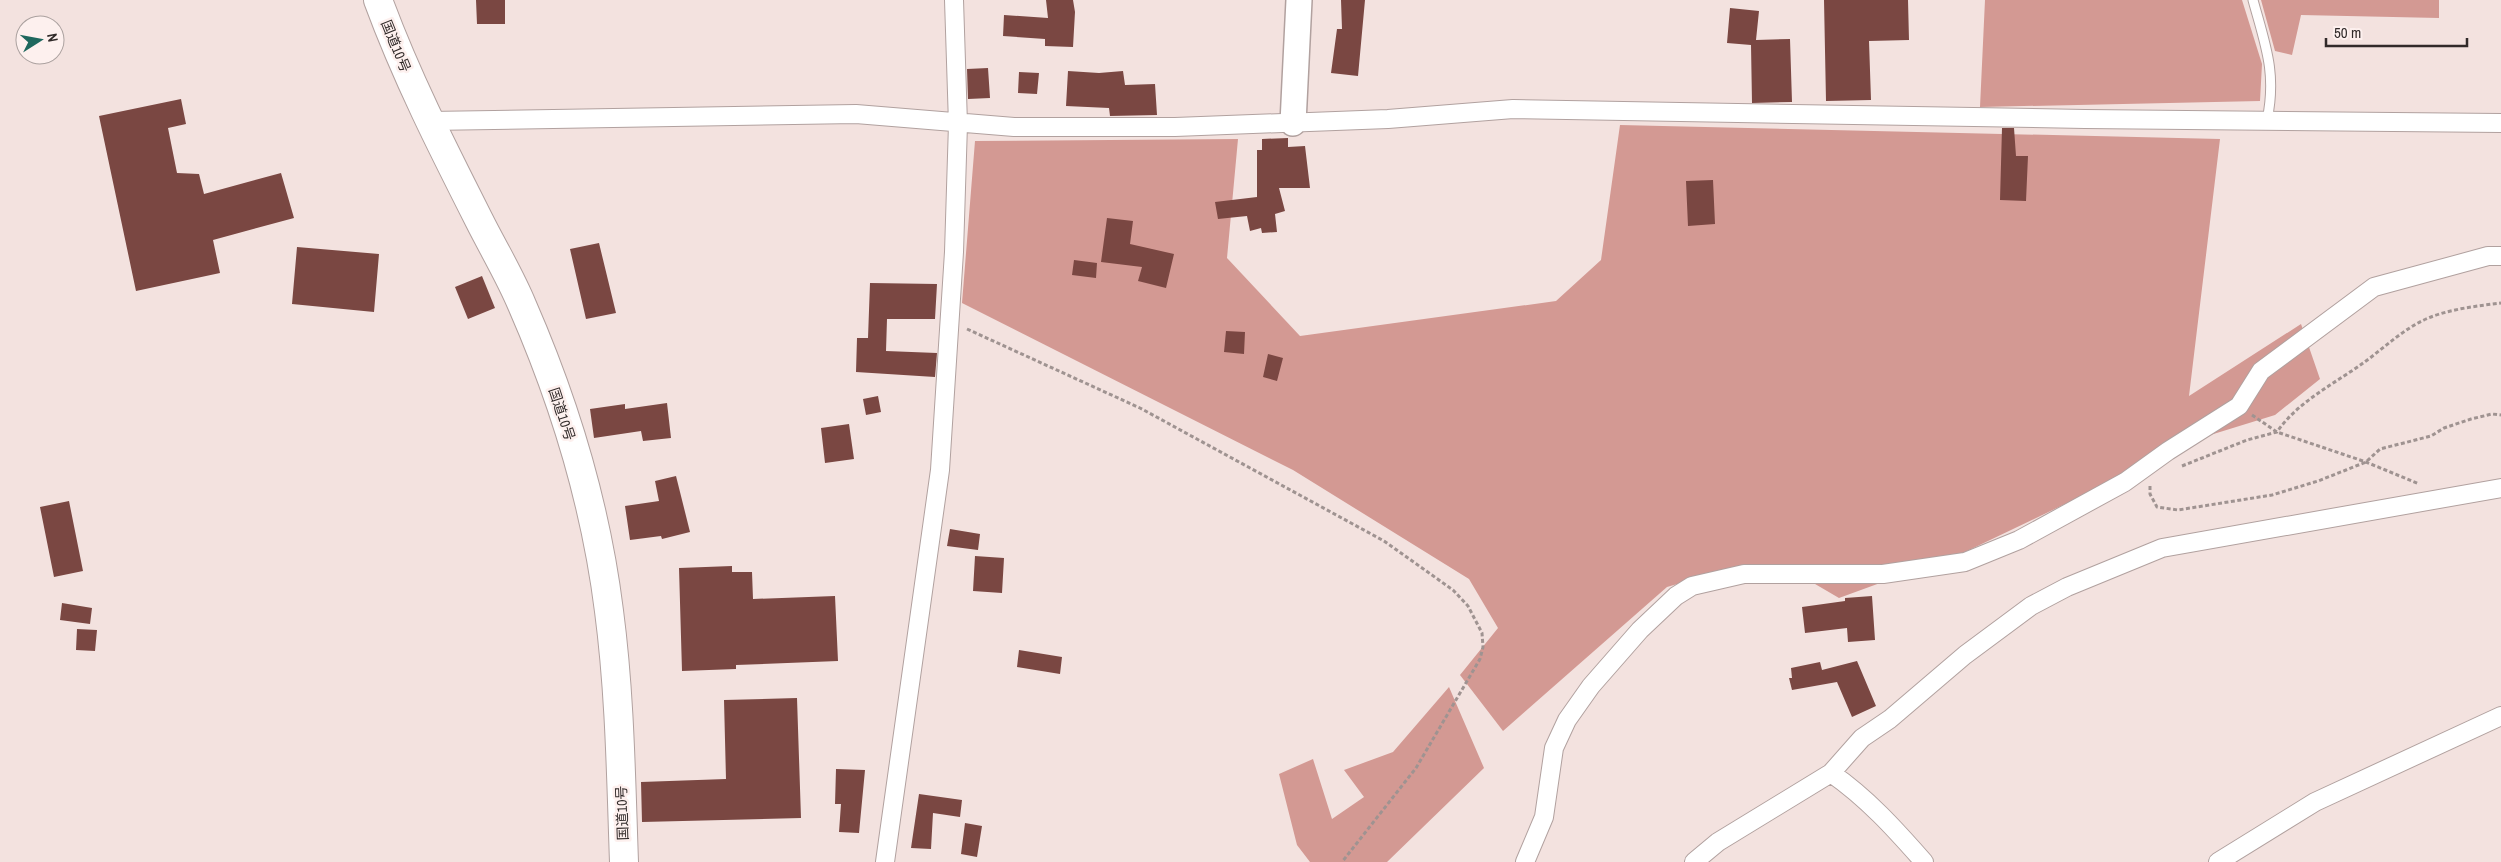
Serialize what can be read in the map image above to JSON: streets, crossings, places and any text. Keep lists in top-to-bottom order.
{
  "streets": {
    "highway": ["国道10号"]
  },
  "scale_bar": "50 m",
  "north": "right"
}
